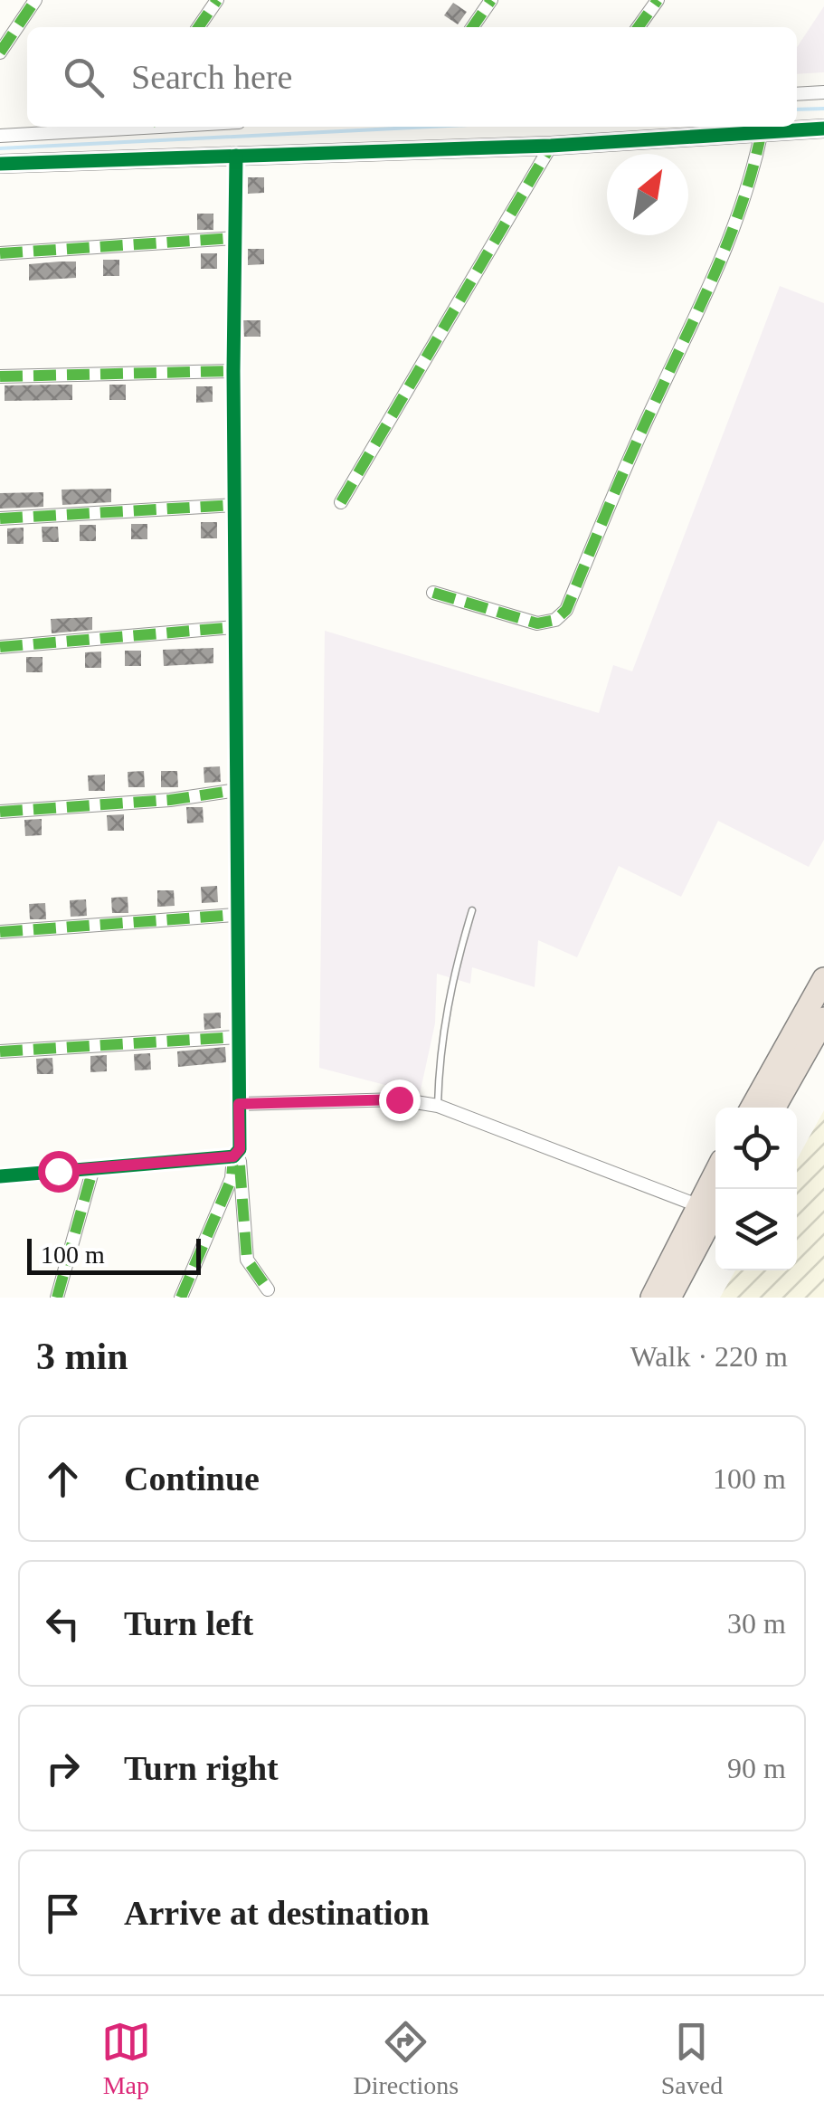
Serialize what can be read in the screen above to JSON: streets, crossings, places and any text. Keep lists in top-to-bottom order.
{
  "scale_bar": "100 m",
  "north": "top right",
  "page": {
    "search": "Search here",
    "scale": "100 m",
    "heading": ["3 min", "Walk · 220 m"],
    "list": [
      ["Continue", "100 m"],
      ["Turn left", "30 m"],
      ["Turn right", "90 m"],
      "Arrive at destination"
    ],
    "nav": ["Map", "Directions", "Saved"]
  }
}
